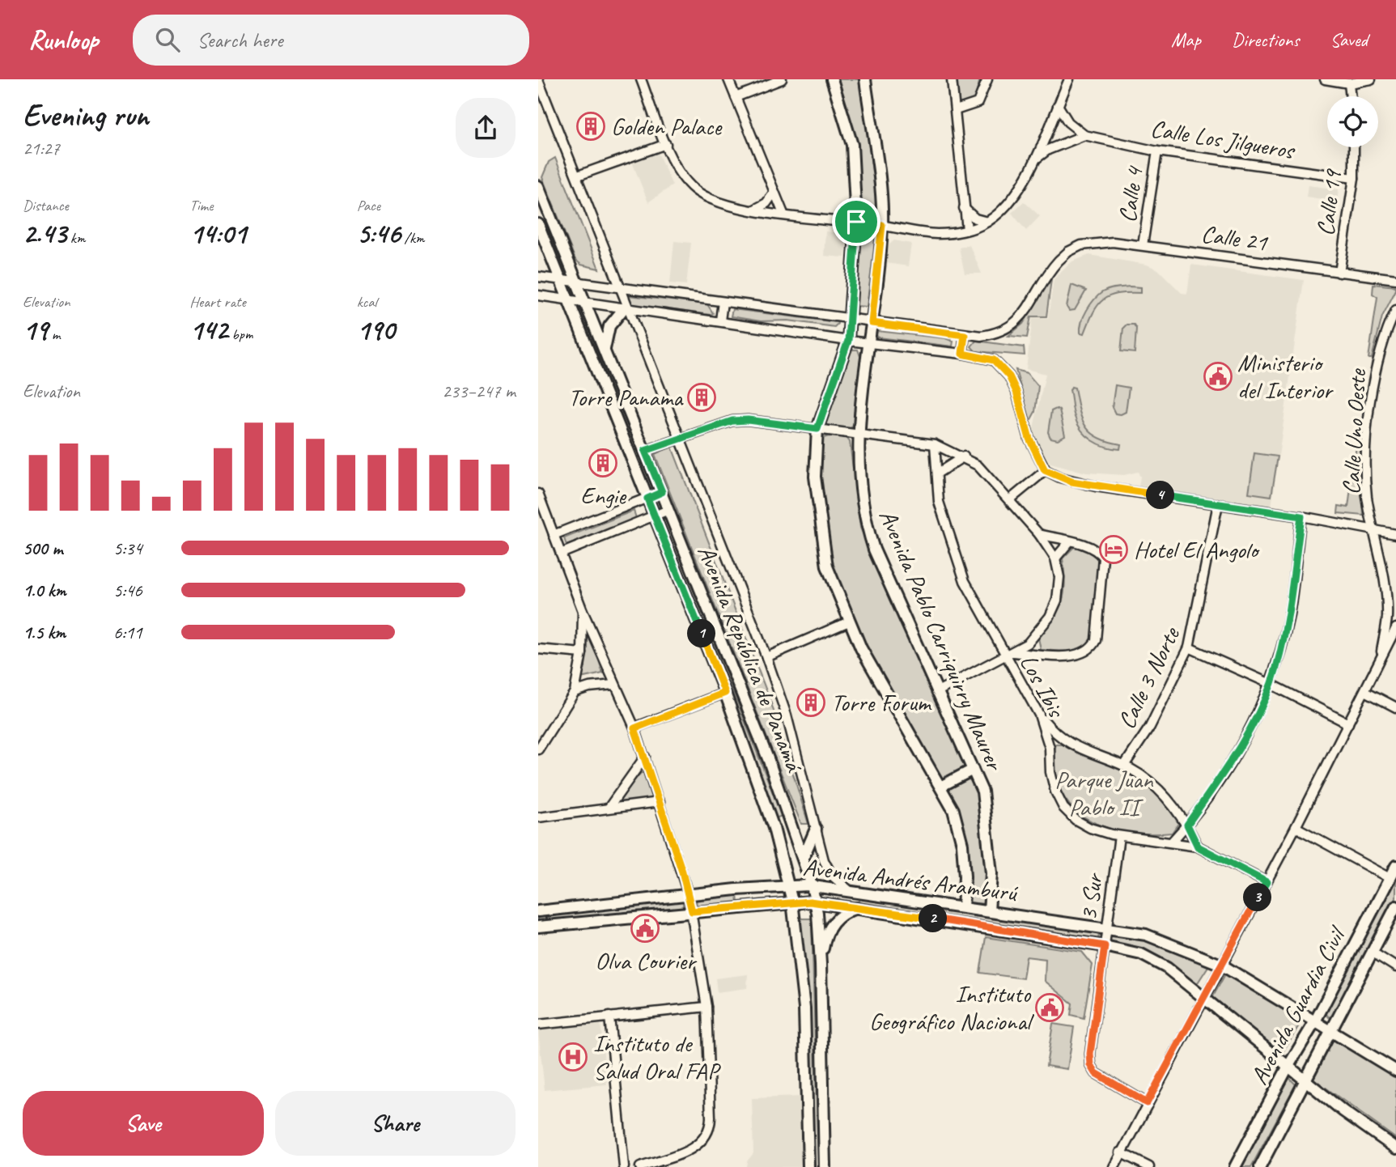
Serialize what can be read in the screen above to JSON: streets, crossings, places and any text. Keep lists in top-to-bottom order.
{
  "streets": {
    "main road": [
      "Avenida Pablo Carriquirry Maurer",
      "Avenida República de Panamá",
      "Avenida Andrés Aramburú",
      "Avenida Guardia Civil"
    ],
    "street": [
      "Calle Los Jilgueros",
      "Calle 4",
      "Calle 19",
      "Calle 21",
      "Calle Uno Oeste",
      "Calle 3 Norte",
      "Los Ibis",
      "3 Sur"
    ]
  },
  "crossings": [
    ["Calle Los Jilgueros", "Calle 4"],
    ["Calle Los Jilgueros", "Calle 19"],
    ["Calle 4", "Calle 21"],
    ["Calle 19", "Calle 21"],
    ["Avenida Pablo Carriquirry Maurer", "Avenida Andrés Aramburú"],
    ["Avenida República de Panamá", "Avenida Andrés Aramburú"],
    ["Los Ibis", "3 Sur"],
    ["Avenida Andrés Aramburú", "3 Sur"],
    ["Avenida Andrés Aramburú", "Avenida Guardia Civil"]
  ],
  "parks": ["Parque Juan Pablo II"],
  "places": {
    "building": [
      "Golden Palace",
      "Torre Panama",
      "Engie",
      "Torre Forum"
    ],
    "public building": ["Ministerio del Interior", "Olva Courier", "Instituto Geográfico Nacional"],
    "hotel": ["Hotel El Angolo"],
    "hospital": ["Instituto de Salud Oral FAP"]
  },
  "page": {
    "header": "Runloop",
    "search": "Search here",
    "nav": ["Map", "Directions", "Saved"],
    "heading": ["Evening run", "21:27"],
    "stats": [
      ["Distance", "2.43 km"],
      ["Time", "14:01"],
      ["Pace", "5:46 /km"],
      ["Elevation", "19 m"],
      ["Heart rate", "142 bpm"],
      ["kcal", "190"]
    ],
    "chart": ["Elevation", "233–247 m"],
    "pins": [
      "4",
      "1",
      "3",
      "2"
    ],
    "list": [
      {
        "name": "500 m",
        "note": "5:34"
      },
      {
        "name": "1.0 km",
        "note": "5:46"
      },
      {
        "name": "1.5 km",
        "note": "6:11"
      }
    ],
    "buttons": ["Save", "Share"]
  }
}
